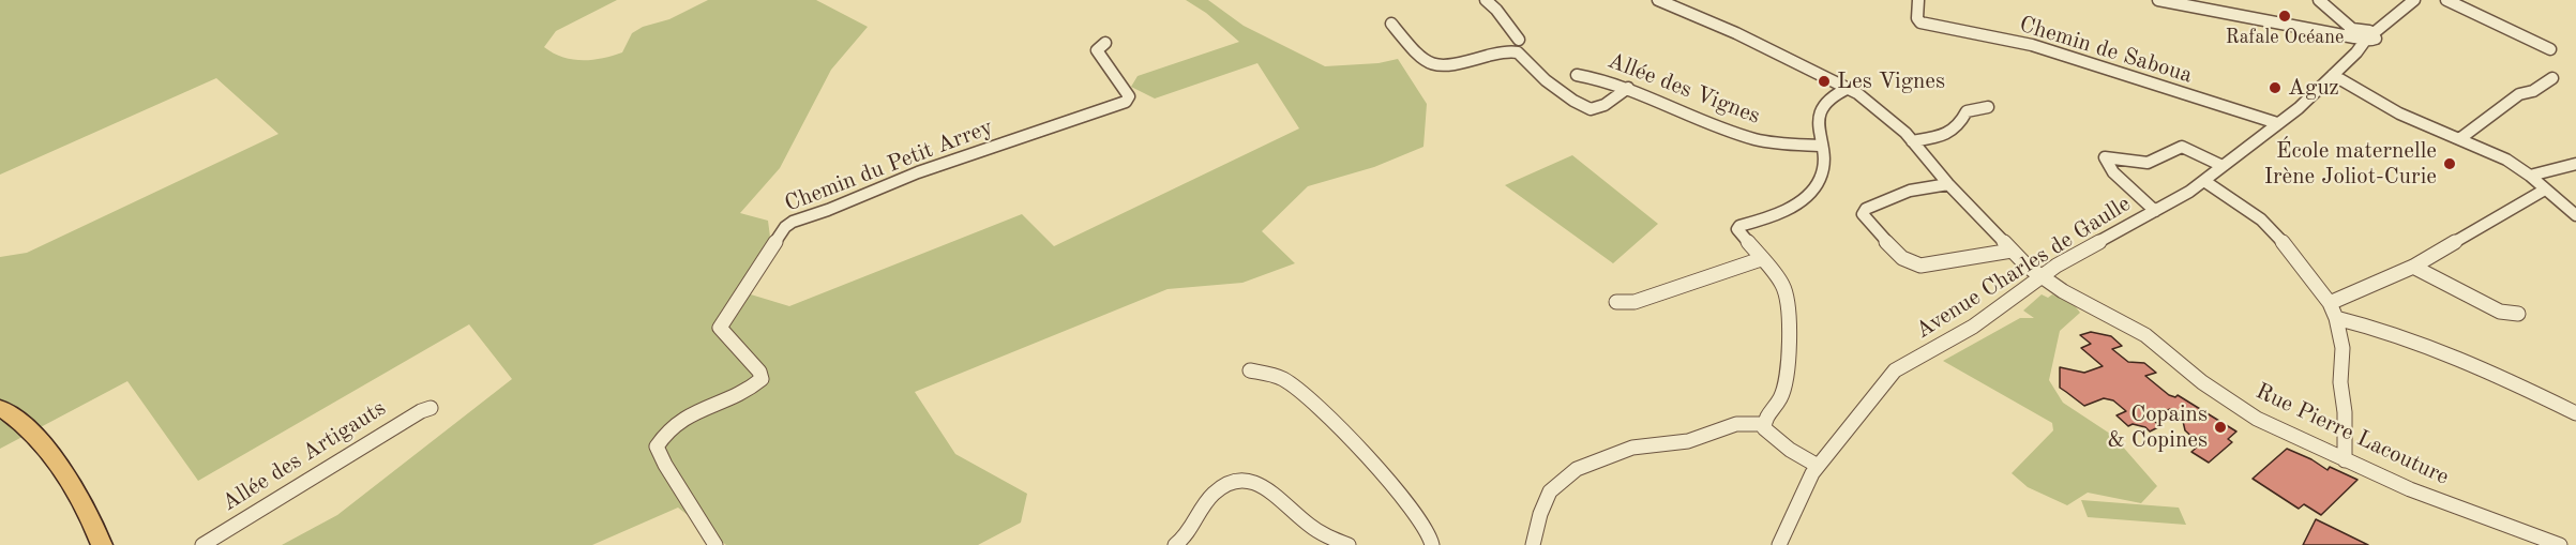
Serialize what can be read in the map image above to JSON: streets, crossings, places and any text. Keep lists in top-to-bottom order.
{
  "streets": {
    "street": [
      "Chemin de Saboua",
      "Allée des Vignes",
      "Chemin du Petit Arrey",
      "Avenue Charles de Gaulle",
      "Rue Pierre Lacouture",
      "Allée des Artigauts"
    ]
  },
  "crossings": [
    ["Chemin de Saboua", "Avenue Charles de Gaulle"],
    ["Avenue Charles de Gaulle", "Rue Pierre Lacouture"]
  ],
  "places": [
    "Rafale Océane",
    "Les Vignes",
    "Aguz",
    "École maternelle Irène Joliot-Curie",
    "Copains & Copines"
  ]
}
